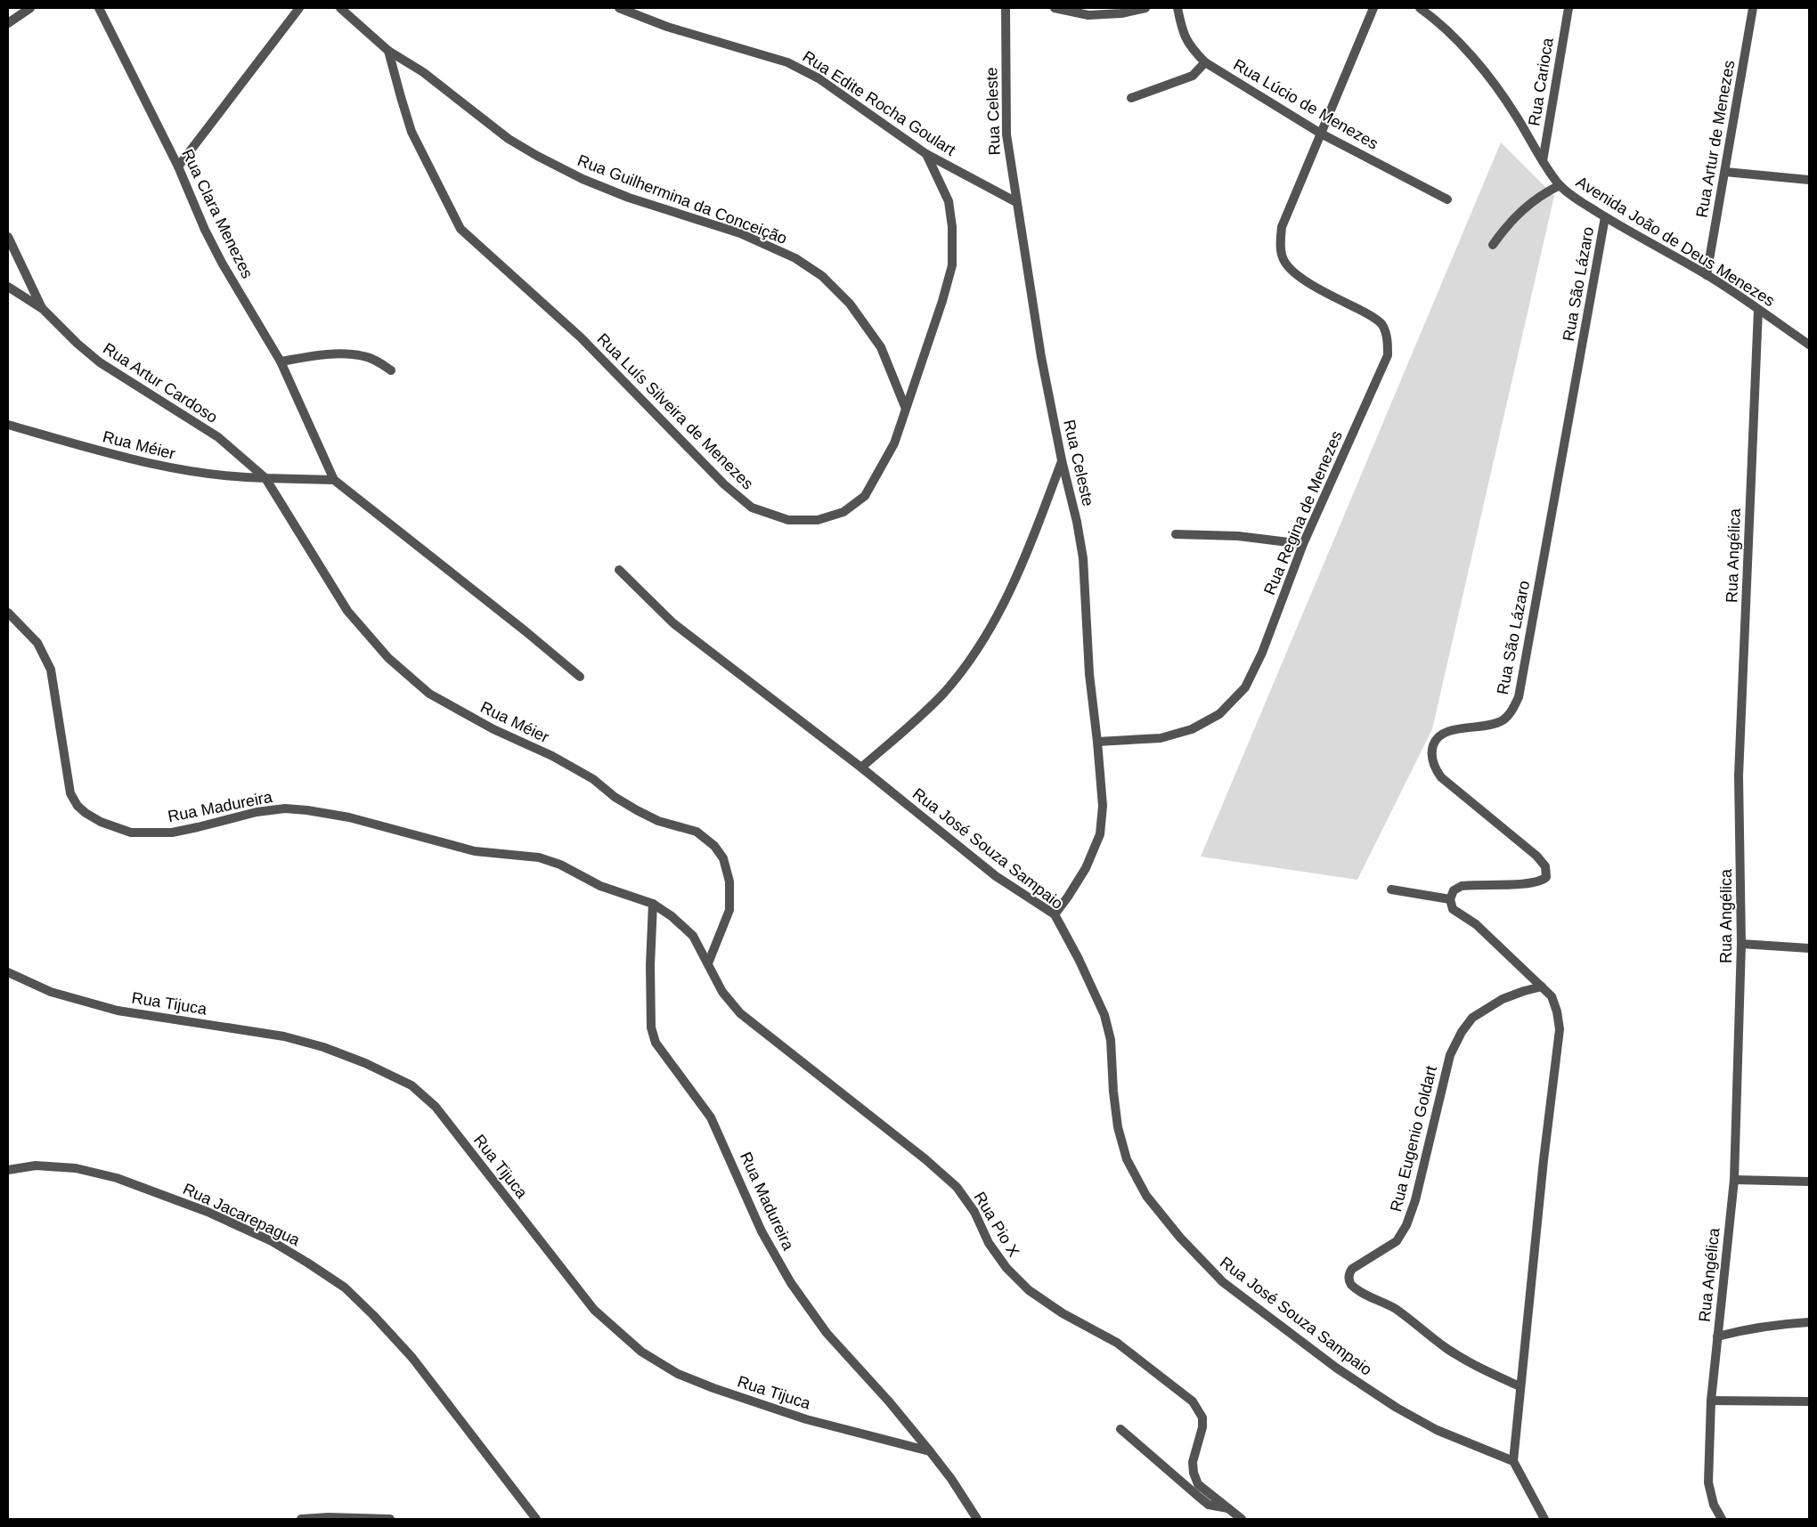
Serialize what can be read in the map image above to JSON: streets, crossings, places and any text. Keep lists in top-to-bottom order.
{
  "streets": {
    "street": [
      "Rua Carioca",
      "Rua Edite Rocha Goulart",
      "Rua Lúcio de Menezes",
      "Rua Celeste",
      "Rua Artur de Menezes",
      "Rua Guilhermina da Conceição",
      "Rua Clara Menezes",
      "Avenida João de Deus Menezes",
      "Rua São Lázaro",
      "Rua Artur Cardoso",
      "Rua Luís Silveira de Menezes",
      "Rua Méier",
      "Rua Regina de Menezes",
      "Rua Angélica",
      "Rua Madureira",
      "Rua José Souza Sampaio",
      "Rua Tijuca",
      "Rua Eugenio Goldart",
      "Rua Jacarepagua",
      "Rua Pio X"
    ]
  },
  "crossings": [
    ["Rua Carioca", "Avenida João de Deus Menezes"],
    ["Rua Edite Rocha Goulart", "Rua Celeste"],
    ["Rua Edite Rocha Goulart", "Rua Luís Silveira de Menezes"],
    ["Rua Lúcio de Menezes", "Rua Regina de Menezes"],
    ["Rua Celeste", "Rua Regina de Menezes"],
    ["Rua Celeste", "Rua José Souza Sampaio"],
    ["Rua Artur de Menezes", "Avenida João de Deus Menezes"],
    ["Rua Guilhermina da Conceição", "Rua Luís Silveira de Menezes"],
    ["Rua Clara Menezes", "Rua Méier"],
    ["Avenida João de Deus Menezes", "Rua São Lázaro"],
    ["Avenida João de Deus Menezes", "Rua Angélica"],
    ["Rua Artur Cardoso", "Rua Méier"],
    ["Rua Méier", "Rua Madureira"],
    ["Rua Méier", "Rua Pio X"],
    ["Rua Madureira", "Rua Tijuca"],
    ["Rua Madureira", "Rua Pio X"]
  ]
}
